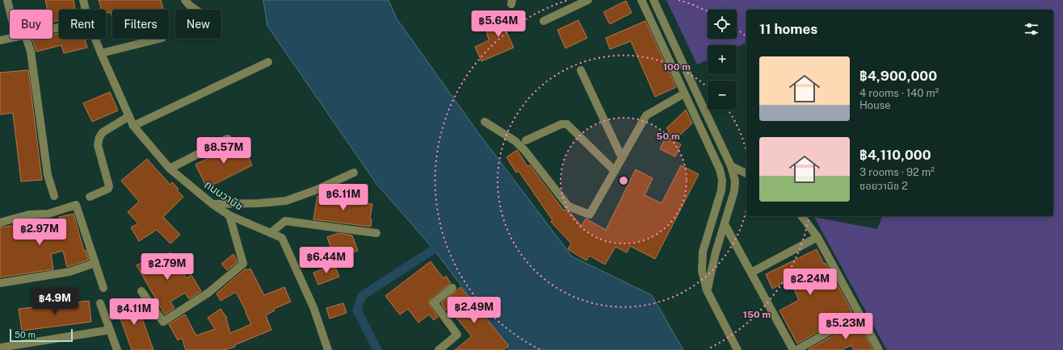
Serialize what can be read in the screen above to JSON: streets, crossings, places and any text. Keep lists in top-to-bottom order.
{
  "streets": {
    "street": ["ถนนวานิช"]
  },
  "scale_bar": "50 m",
  "page": {
    "map_buttons": ["+", "−"],
    "chip": [
      "Buy",
      "Rent",
      "Filters",
      "New"
    ],
    "heading": "11 homes",
    "price": [
      "฿5.64M",
      "฿8.57M",
      "฿6.11M",
      "฿2.97M",
      "฿6.44M",
      "฿2.79M",
      "฿2.24M",
      "฿4.9M",
      "฿2.49M",
      "฿4.11M",
      "฿5.23M"
    ],
    "list": [
      {
        "name": "฿4,900,000",
        "note": "4 rooms · 140 m² · House"
      },
      {
        "name": "฿4,110,000",
        "note": "3 rooms · 92 m² · ซอยวานิช 2"
      }
    ],
    "scale": "50 m"
  },
  "rings": ["100 m", "50 m", "150 m"]
}
